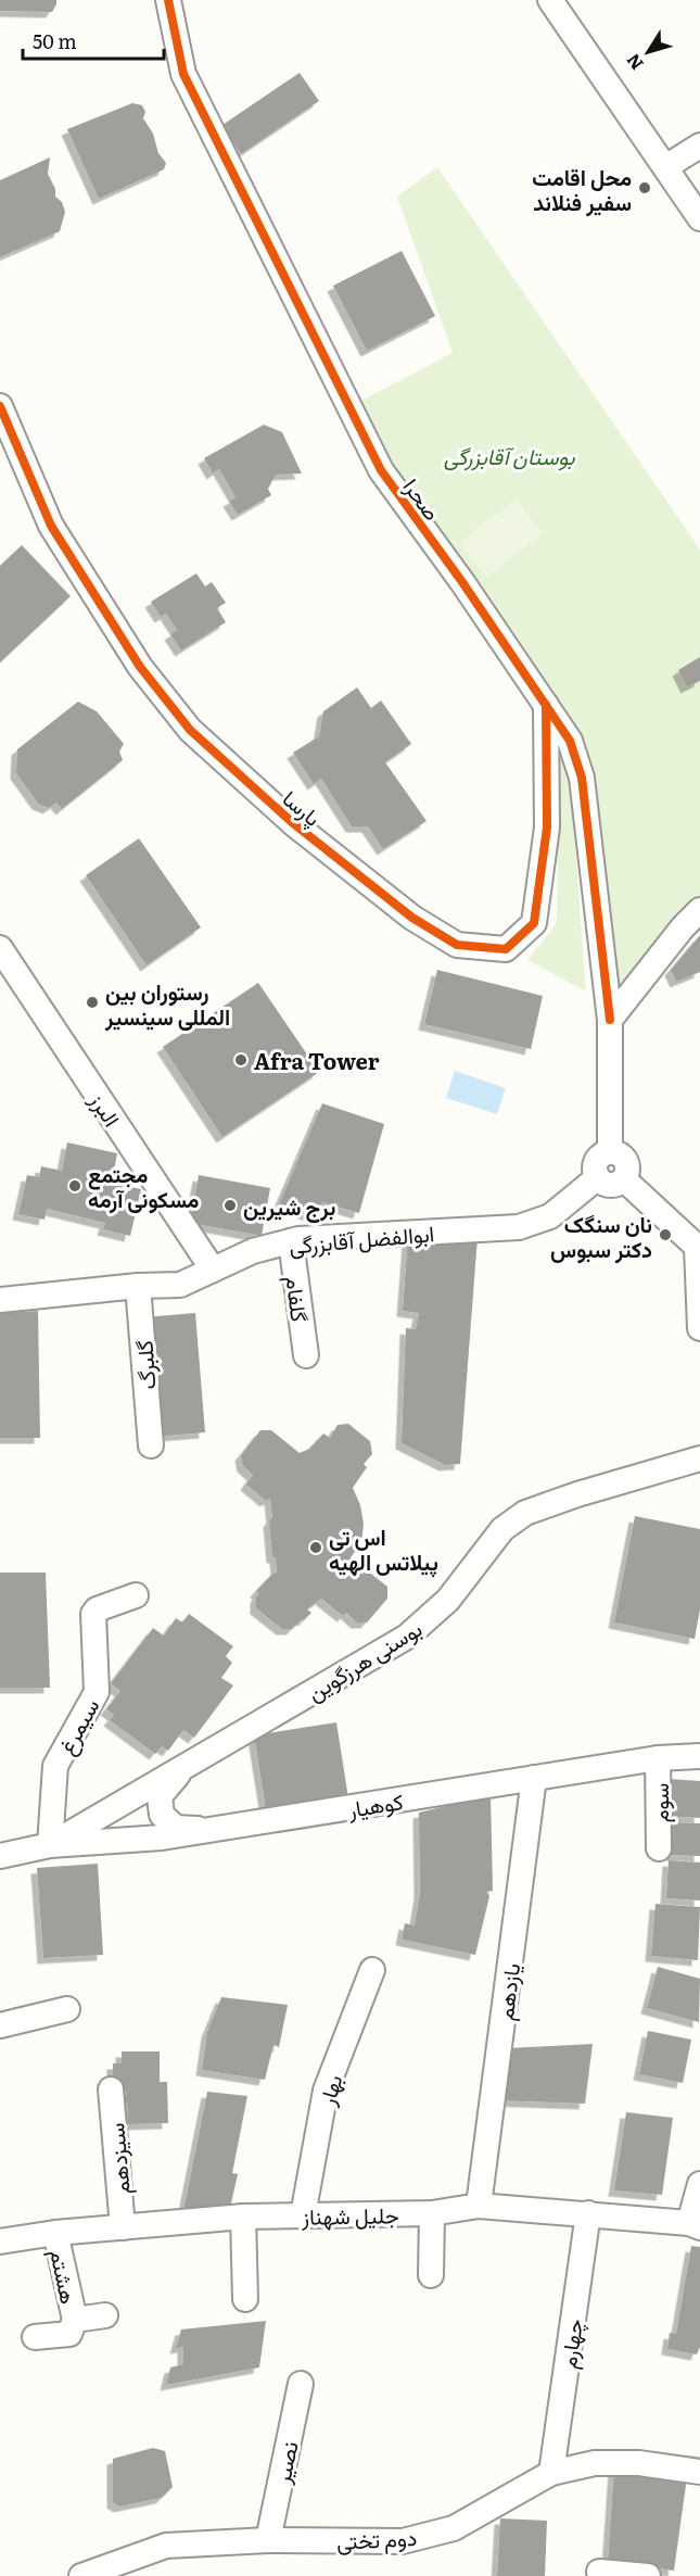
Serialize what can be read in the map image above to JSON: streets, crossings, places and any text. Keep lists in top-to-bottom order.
{
  "streets": {
    "street": [
      "صحرا",
      "پارسا",
      "البرز",
      "ابوالفضل آقابزرگی",
      "گلفام",
      "گلبرگ",
      "بوسنی هرزگوین",
      "سیمرغ",
      "سوم",
      "کوهیار",
      "یازدهم",
      "بهار",
      "سیزدهم",
      "جلیل شهناز",
      "هشتم",
      "چهارم",
      "نصیر",
      "دوم تختی"
    ]
  },
  "crossings": [
    ["صحرا", "پارسا"],
    ["البرز", "ابوالفضل آقابزرگی"],
    ["ابوالفضل آقابزرگی", "گلفام"],
    ["ابوالفضل آقابزرگی", "گلبرگ"],
    ["بوسنی هرزگوین", "سیمرغ"],
    ["بوسنی هرزگوین", "کوهیار"],
    ["سیمرغ", "کوهیار"],
    ["سوم", "کوهیار"],
    ["کوهیار", "یازدهم"],
    ["یازدهم", "جلیل شهناز"],
    ["بهار", "جلیل شهناز"],
    ["سیزدهم", "جلیل شهناز"],
    ["جلیل شهناز", "هشتم"],
    ["جلیل شهناز", "چهارم"],
    ["چهارم", "دوم تختی"],
    ["نصیر", "دوم تختی"]
  ],
  "parks": ["بوستان آقابزرگی"],
  "places": [
    "محل اقامت سفیر فنلاند",
    "رستوران بین المللی سینسیر",
    "Afra Tower",
    "مجتمع مسکونی آرمه",
    "برج شیرین",
    "نان سنگک دکتر سبوس",
    "اس تی پیلاتس الهیه"
  ],
  "scale_bar": "50 m",
  "north": "bottom left"
}
